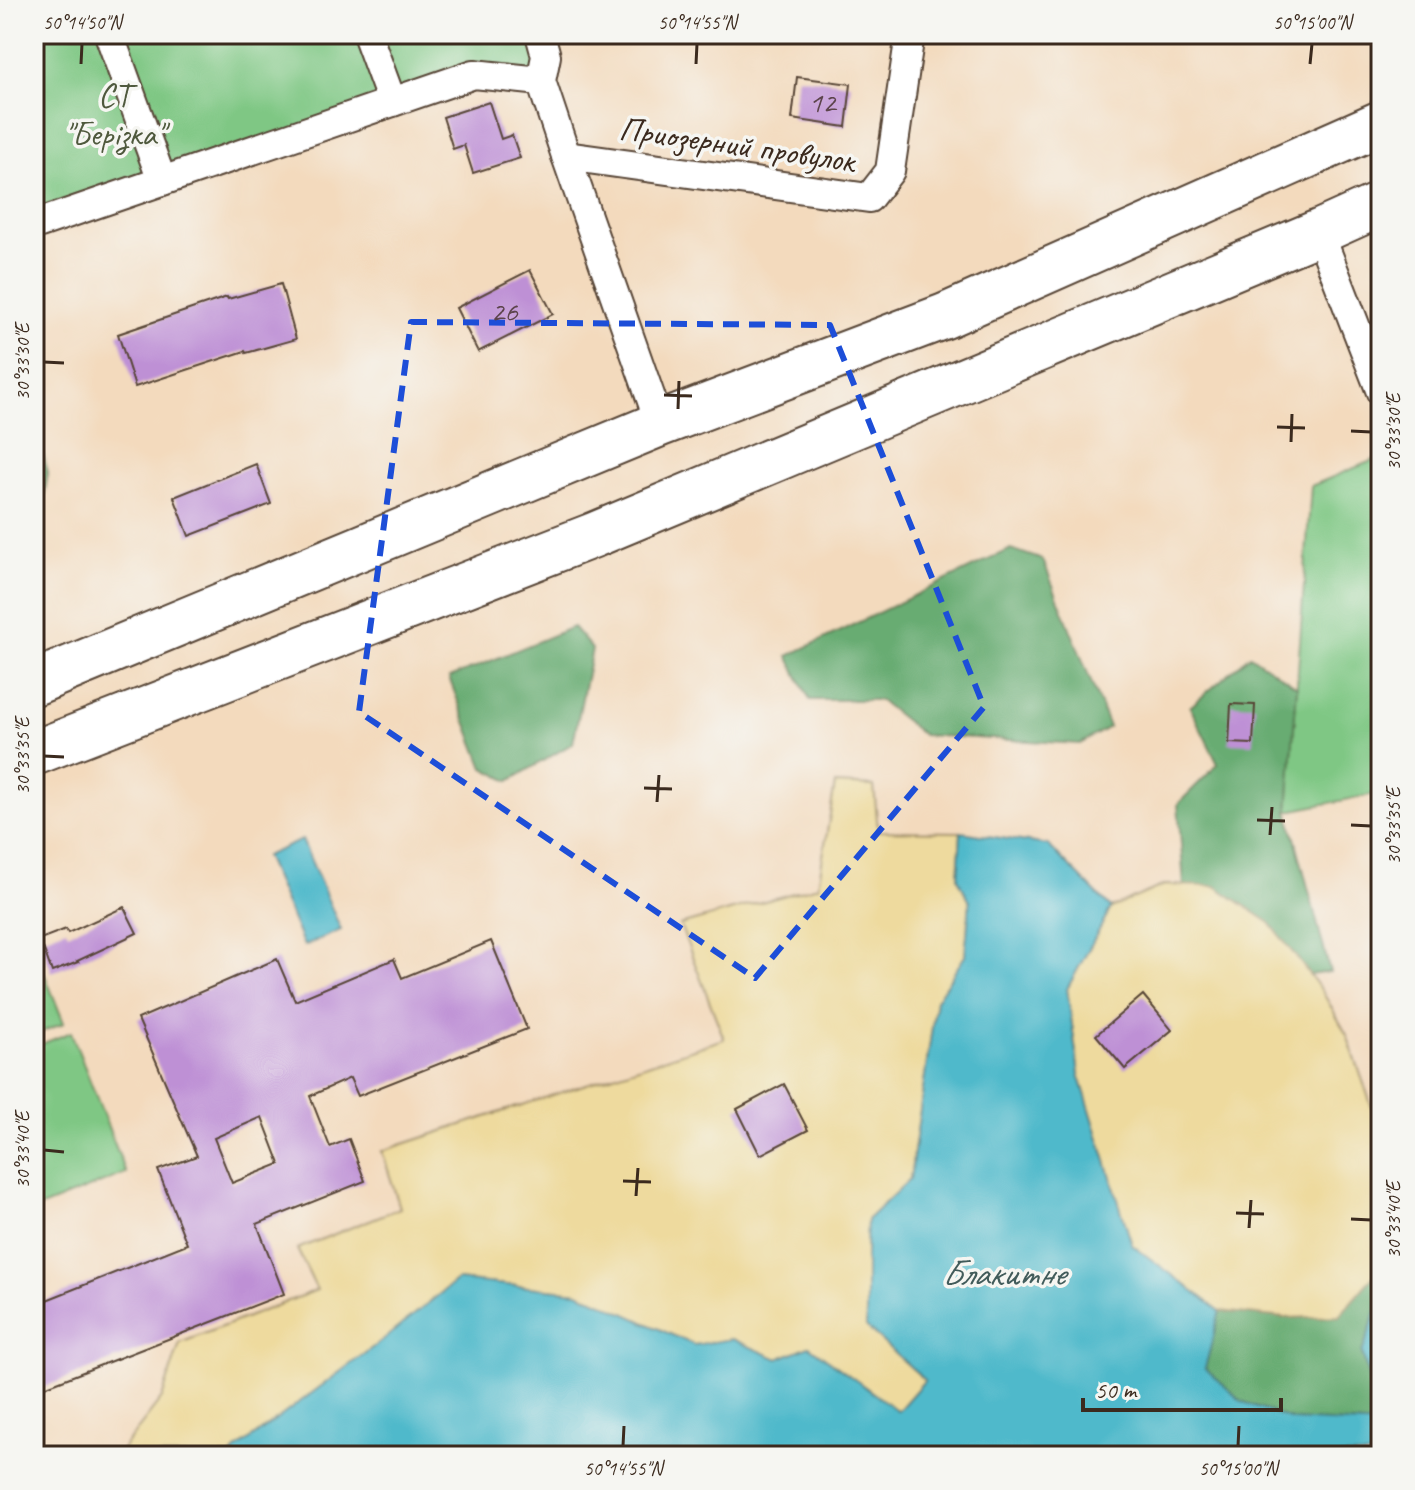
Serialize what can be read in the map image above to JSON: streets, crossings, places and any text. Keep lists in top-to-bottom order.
{
  "streets": {
    "street": ["Приозерний провулок"]
  },
  "water": ["Блакитне"],
  "parks": ["СТ \"Берізка\""],
  "house_numbers": ["12", "26"],
  "scale_bar": "50 m",
  "coordinates": [
    "50°14'50\"N",
    "50°14'55\"N",
    "50°15'00\"N",
    "30°33'30\"E",
    "30°33'35\"E",
    "30°33'40\"E"
  ]
}
